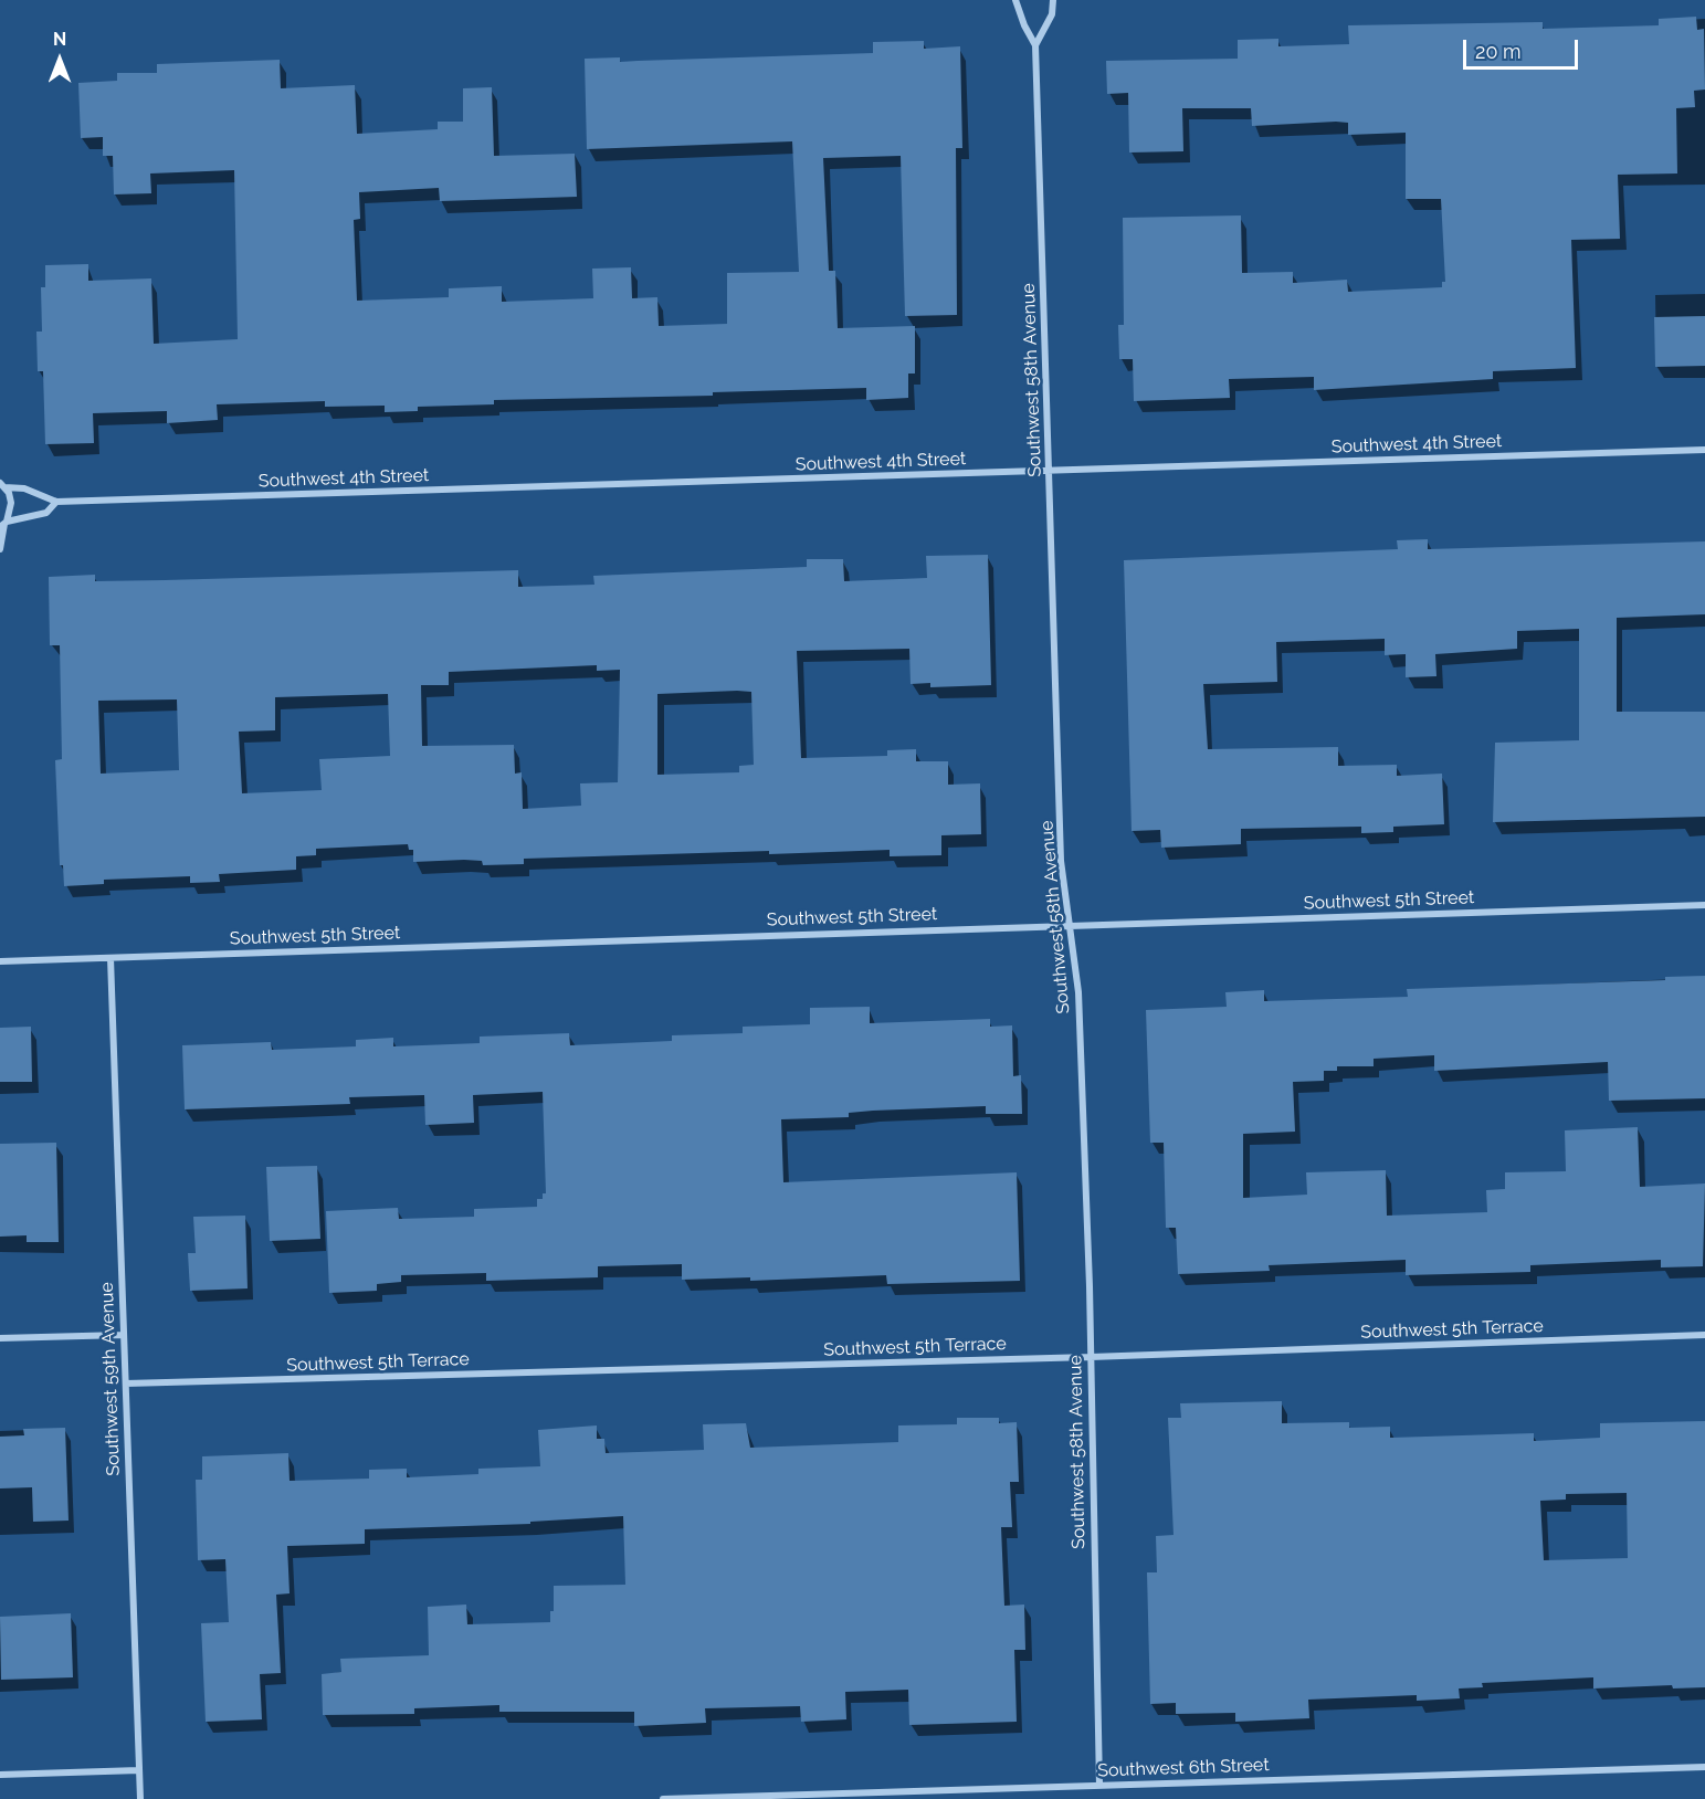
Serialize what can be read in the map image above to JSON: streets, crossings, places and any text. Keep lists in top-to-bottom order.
{
  "streets": {
    "street": [
      "Southwest 58th Avenue",
      "Southwest 4th Street",
      "Southwest 5th Street",
      "Southwest 5th Terrace",
      "Southwest 59th Avenue",
      "Southwest 6th Street"
    ]
  },
  "crossings": [
    ["Southwest 58th Avenue", "Southwest 4th Street"],
    ["Southwest 58th Avenue", "Southwest 5th Street"],
    ["Southwest 58th Avenue", "Southwest 5th Terrace"],
    ["Southwest 58th Avenue", "Southwest 6th Street"],
    ["Southwest 5th Street", "Southwest 59th Avenue"],
    ["Southwest 5th Terrace", "Southwest 59th Avenue"]
  ],
  "scale_bar": "20 m",
  "north": "top"
}
